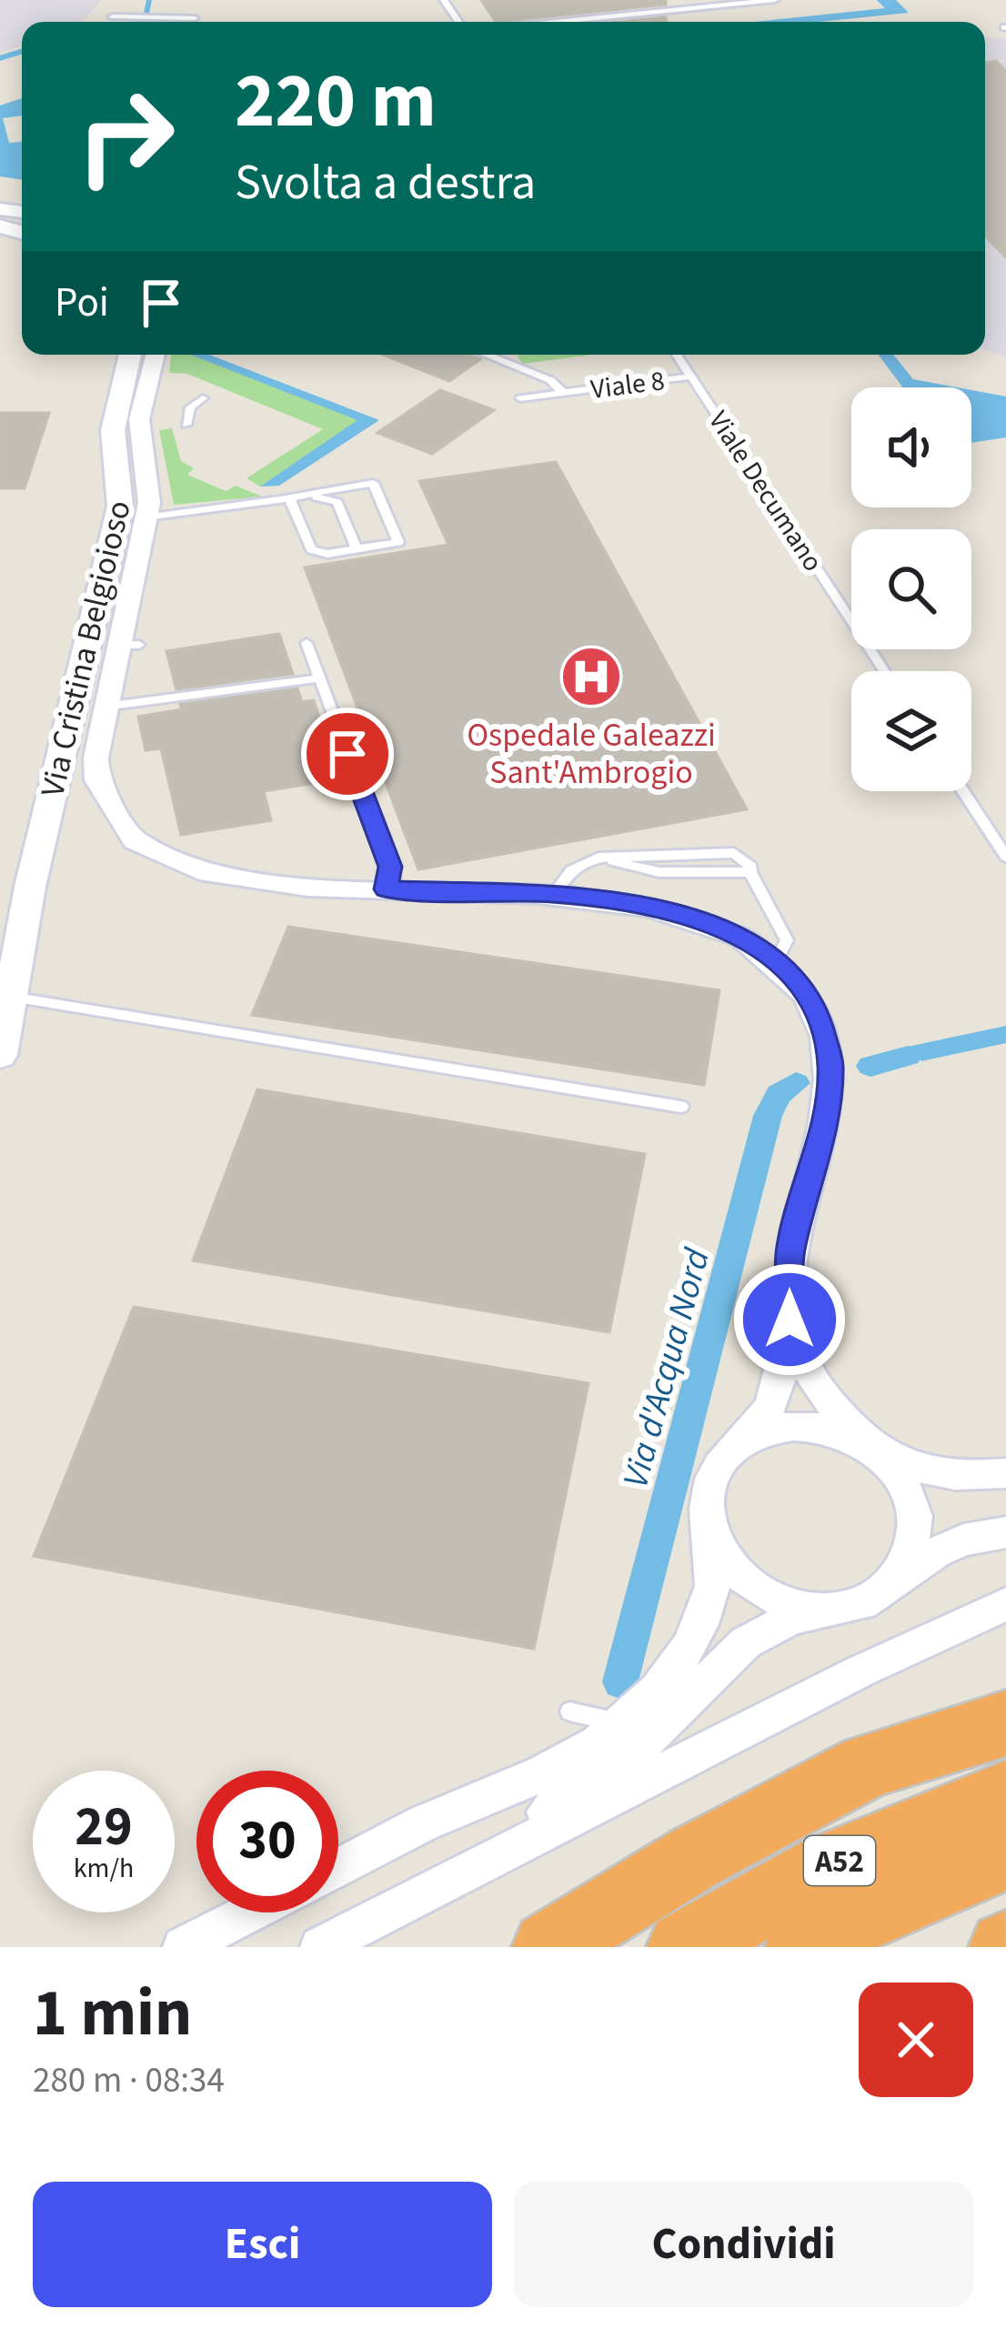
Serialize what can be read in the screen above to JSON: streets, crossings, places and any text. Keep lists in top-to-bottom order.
{
  "streets": {
    "highway": ["A52"],
    "street": ["Via Cristina Belgioioso"],
    "lane": ["Viale 8", "Viale Decumano"]
  },
  "crossings": [
    ["Viale 8", "Viale Decumano"]
  ],
  "water": ["Via d'Acqua Nord"],
  "places": {
    "hospital": ["Ospedale Galeazzi Sant'Ambrogio"]
  },
  "page": {
    "turn": ["220 m", "Svolta a destra"],
    "then": "Poi",
    "speed": "29 km/h",
    "limit": "30",
    "heading": ["1 min", "280 m · 08:34"],
    "buttons": ["Esci", "Condividi"]
  }
}
